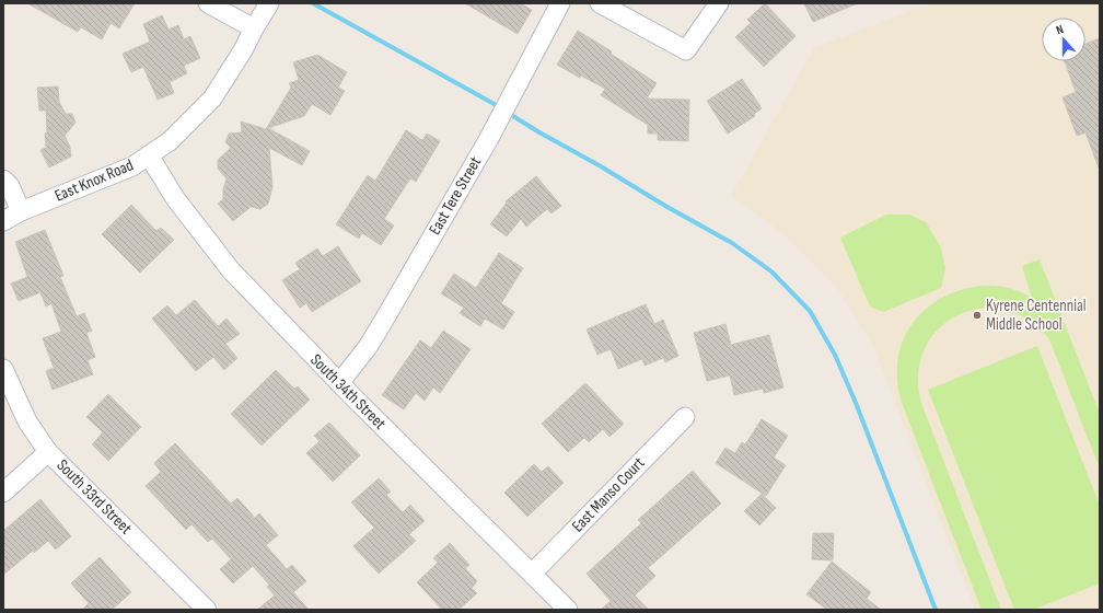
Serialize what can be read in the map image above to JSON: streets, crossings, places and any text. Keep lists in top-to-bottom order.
{
  "streets": {
    "street": [
      "East Knox Road",
      "East Tere Street",
      "South 34th Street",
      "East Manso Court",
      "South 33rd Street"
    ]
  },
  "crossings": [
    ["East Knox Road", "South 34th Street"],
    ["East Tere Street", "South 34th Street"],
    ["South 34th Street", "East Manso Court"]
  ],
  "places": ["Kyrene Centennial Middle School"],
  "north": "top"
}
